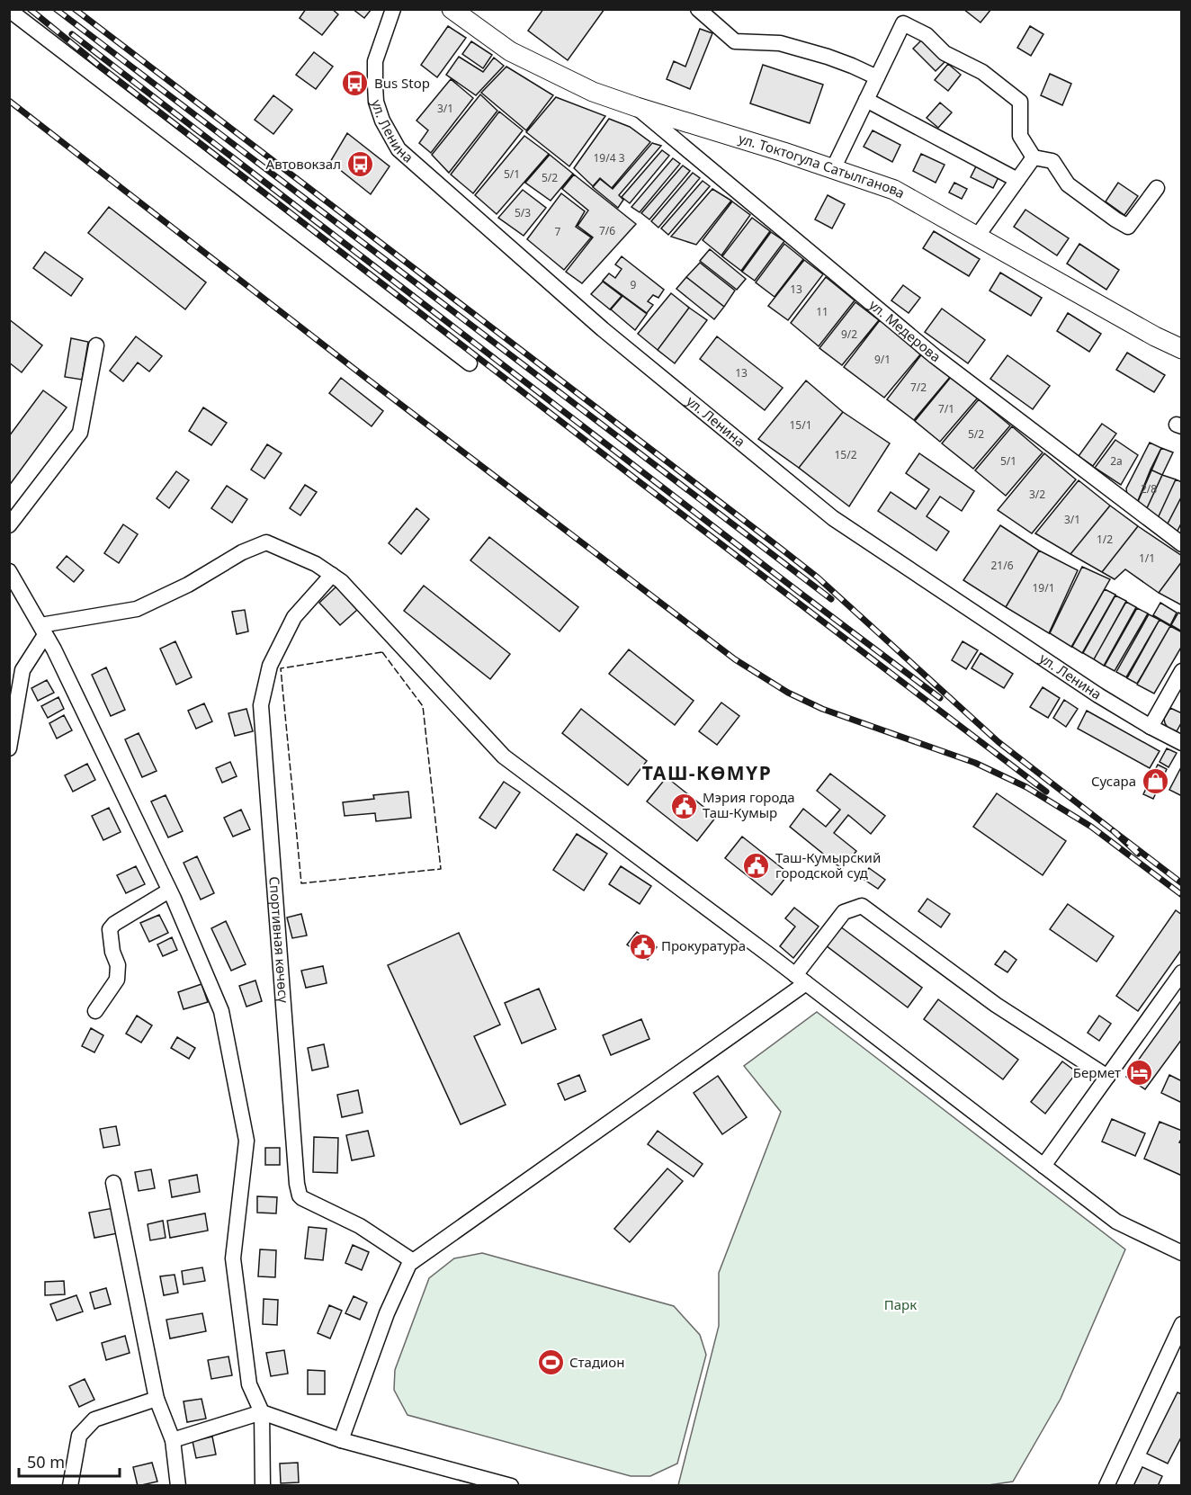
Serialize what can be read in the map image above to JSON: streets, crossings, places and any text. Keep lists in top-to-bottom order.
{
  "streets": {
    "main road": ["ул. Токтогула Сатылганова"],
    "street": ["ул. Ленина", "ул. Медерова", "Спортивная көчөсү"]
  },
  "crossings": [
    ["ул. Токтогула Сатылганова", "ул. Медерова"]
  ],
  "districts": ["ТАШ-КӨМҮР"],
  "parks": ["Парк"],
  "places": {
    "bus stop": ["Bus Stop", "Автовокзал"],
    "shop": ["Сусара"],
    "public building": ["Мэрия города Таш-Кумыр", "Таш-Кумырский городской суд", "Прокуратура"],
    "hotel": ["Бермет"],
    "sports": ["Стадион"]
  },
  "house_numbers": [
    "3/1",
    "19/4 3",
    "5/1",
    "5/2",
    "5/3",
    "7/6",
    "7",
    "9",
    "13",
    "11",
    "9/2",
    "9/1",
    "13",
    "7/2",
    "7/1",
    "15/1",
    "5/2",
    "15/2",
    "5/1",
    "2а",
    "2/8",
    "3/2",
    "3/1",
    "1/2",
    "1/1",
    "21/6",
    "19/1"
  ],
  "scale_bar": "50 m"
}
